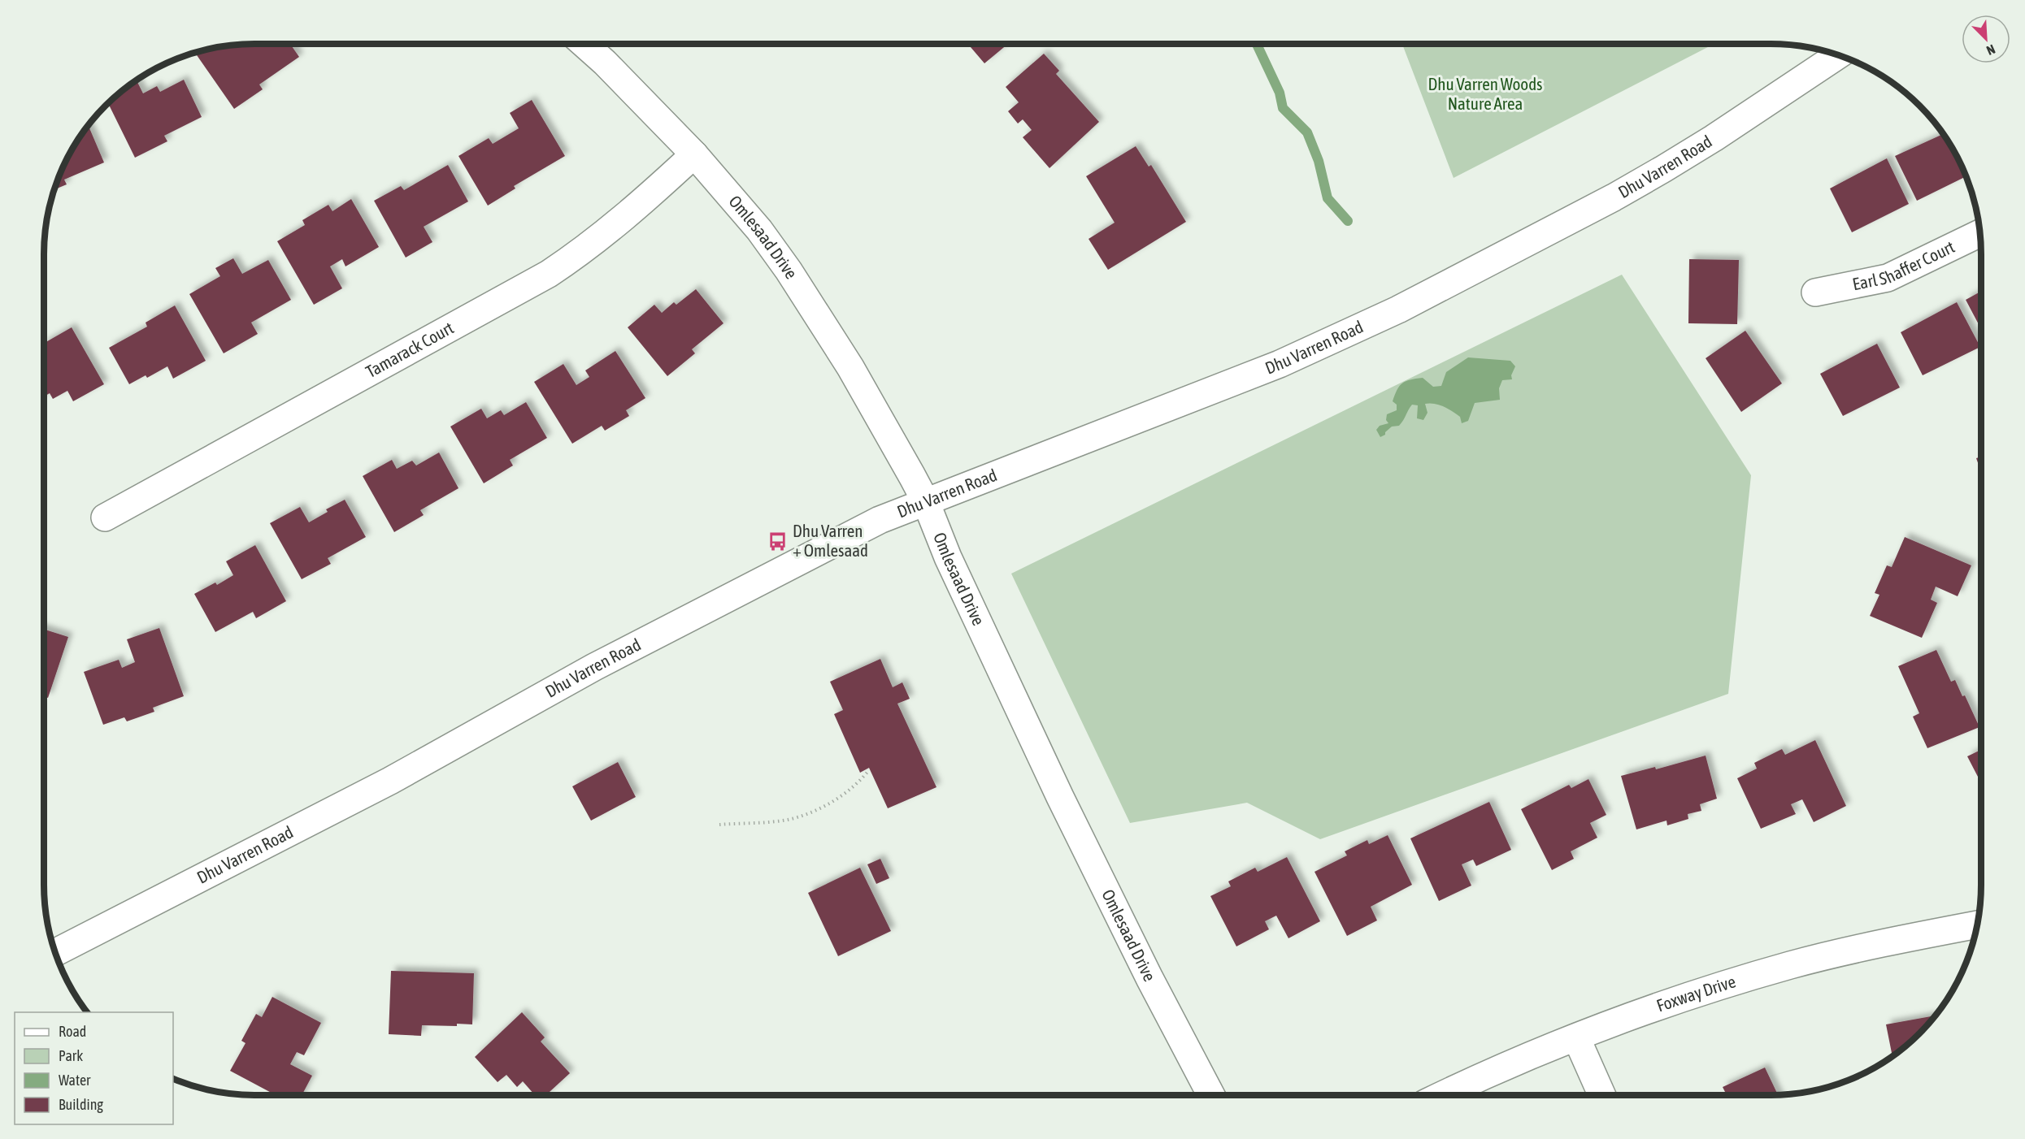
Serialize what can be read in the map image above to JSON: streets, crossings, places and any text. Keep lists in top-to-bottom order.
{
  "streets": {
    "street": [
      "Dhu Varren Road",
      "Omlesaad Drive",
      "Earl Shaffer Court",
      "Tamarack Court",
      "Foxway Drive"
    ]
  },
  "crossings": [
    ["Dhu Varren Road", "Omlesaad Drive"],
    ["Omlesaad Drive", "Tamarack Court"]
  ],
  "parks": ["Dhu Varren Woods Nature Area"],
  "places": {
    "bus stop": ["Dhu Varren + Omlesaad"]
  },
  "legend": [
    "Road",
    "Park",
    "Water",
    "Building"
  ],
  "north": "bottom right"
}
